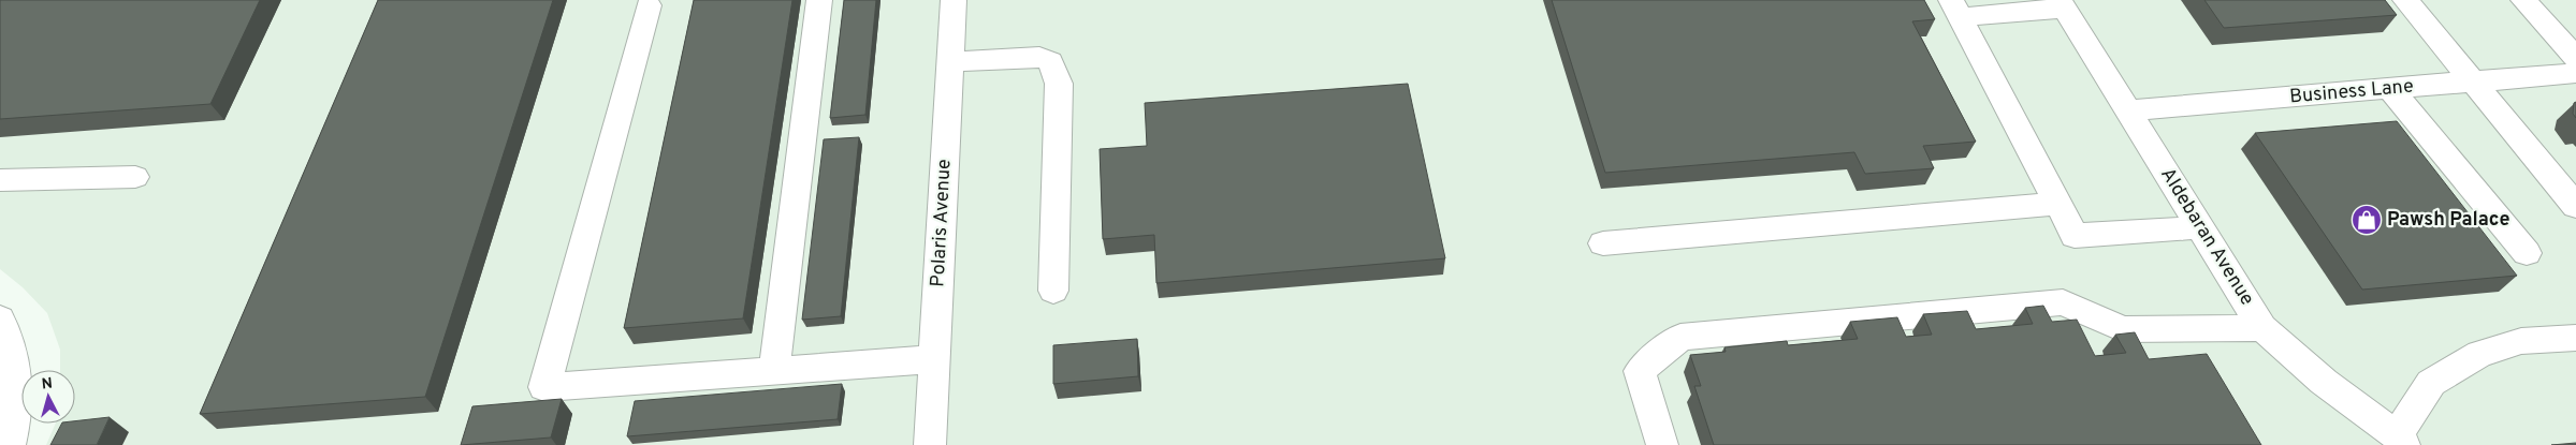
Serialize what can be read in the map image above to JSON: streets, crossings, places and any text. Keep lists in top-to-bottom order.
{
  "streets": {
    "street": ["Business Lane", "Polaris Avenue", "Aldebaran Avenue"]
  },
  "crossings": [
    ["Business Lane", "Aldebaran Avenue"]
  ],
  "places": {
    "shop": ["Pawsh Palace"]
  },
  "north": "top"
}
